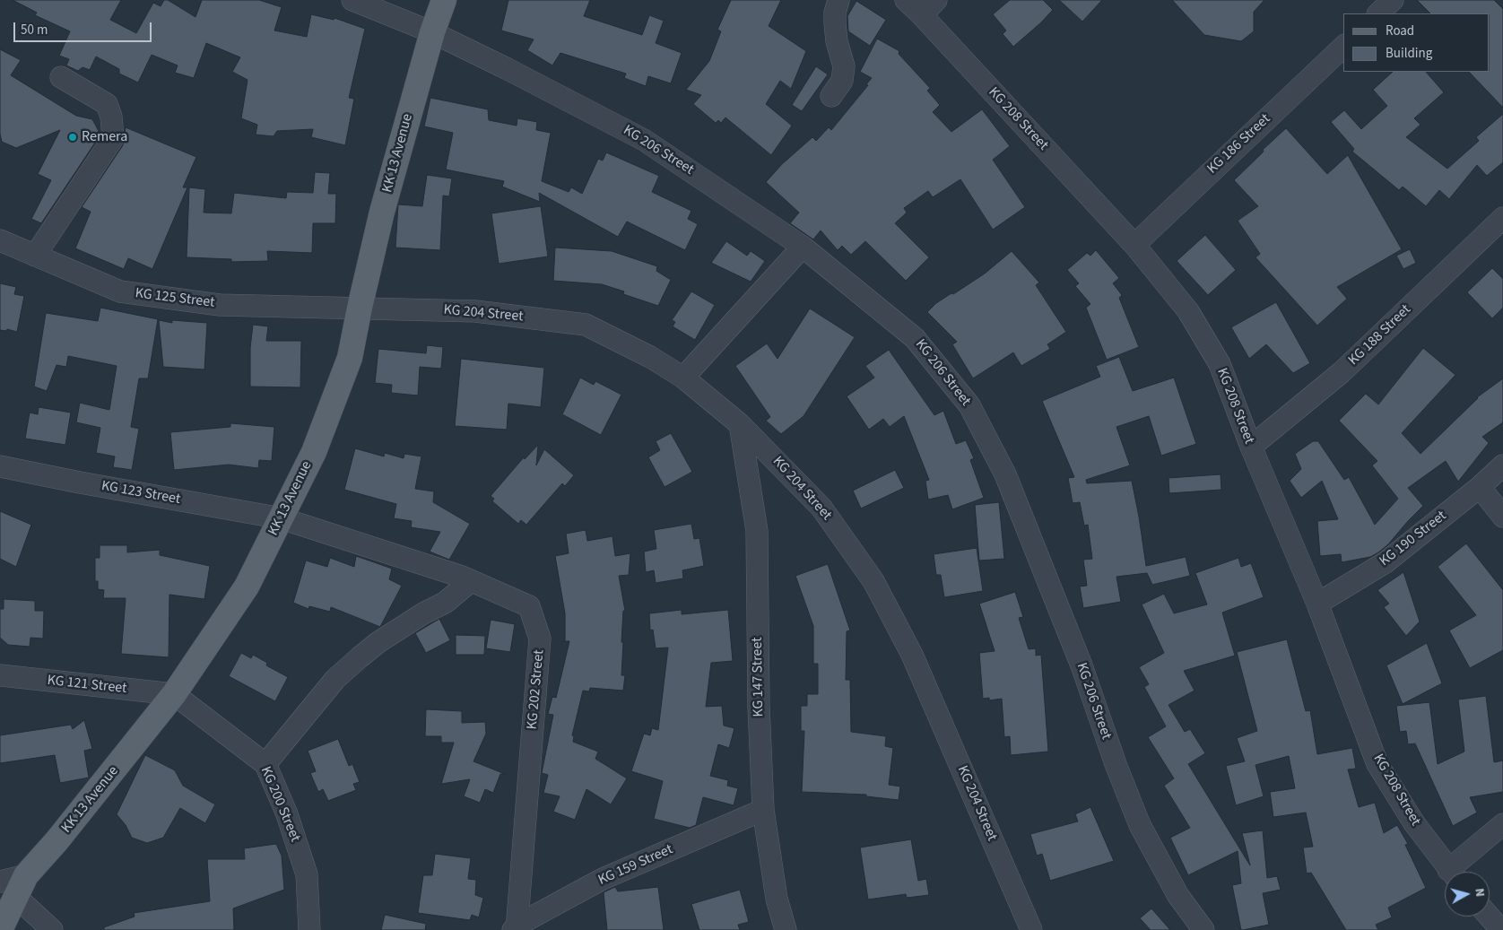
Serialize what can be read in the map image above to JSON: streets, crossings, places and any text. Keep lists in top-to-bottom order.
{
  "streets": {
    "main road": ["KK 13 Avenue"],
    "street": [
      "KG 208 Street",
      "KG 186 Street",
      "KG 206 Street",
      "KG 125 Street",
      "KG 204 Street",
      "KG 188 Street",
      "KG 123 Street",
      "KG 190 Street",
      "KG 147 Street",
      "KG 121 Street",
      "KG 202 Street",
      "KG 200 Street",
      "KG 159 Street"
    ]
  },
  "crossings": [
    ["KG 208 Street", "KG 186 Street"],
    ["KG 208 Street", "KG 188 Street"],
    ["KG 208 Street", "KG 190 Street"],
    ["KG 206 Street", "KK 13 Avenue"],
    ["KK 13 Avenue", "KG 125 Street"],
    ["KK 13 Avenue", "KG 204 Street"],
    ["KK 13 Avenue", "KG 123 Street"],
    ["KK 13 Avenue", "KG 121 Street"],
    ["KK 13 Avenue", "KG 202 Street"],
    ["KK 13 Avenue", "KG 200 Street"],
    ["KG 125 Street", "KG 204 Street"],
    ["KG 204 Street", "KG 147 Street"],
    ["KG 123 Street", "KG 202 Street"],
    ["KG 147 Street", "KG 159 Street"],
    ["KG 121 Street", "KG 200 Street"],
    ["KG 202 Street", "KG 159 Street"]
  ],
  "places": ["Remera"],
  "legend": ["Road", "Building"],
  "scale_bar": "50 m",
  "north": "right"
}
